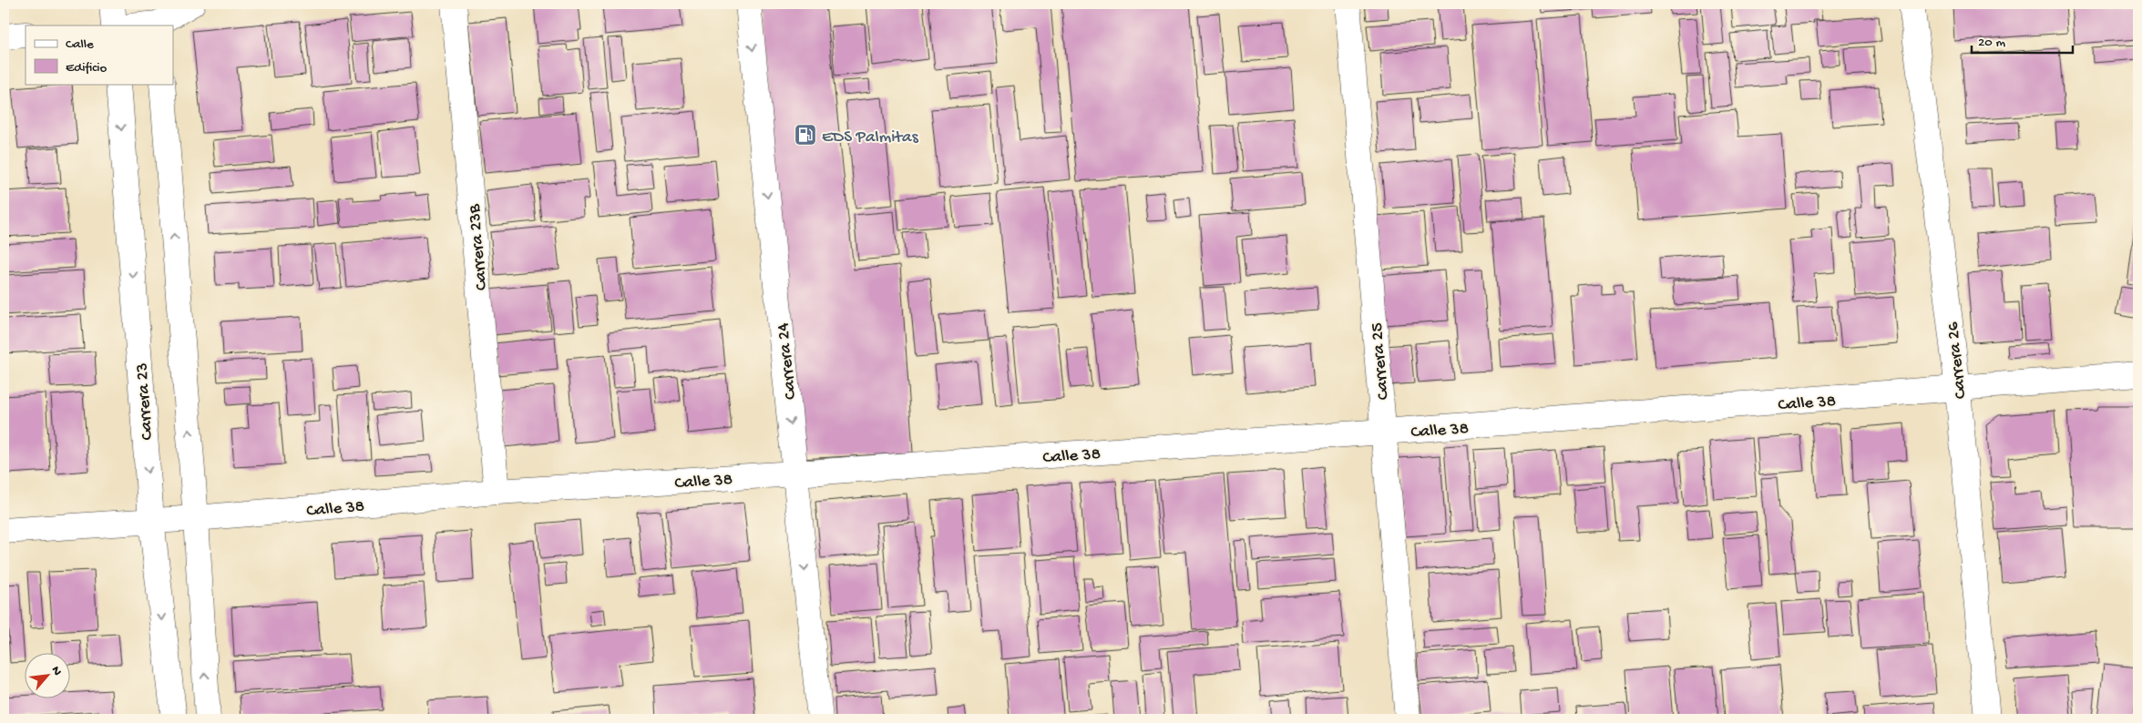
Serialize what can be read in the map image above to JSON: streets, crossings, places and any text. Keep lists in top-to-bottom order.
{
  "streets": {
    "street": [
      "Carrera 23B",
      "Carrera 26",
      "Carrera 24",
      "Carrera 25",
      "Calle 38",
      "Carrera 23"
    ]
  },
  "crossings": [
    ["Carrera 23B", "Calle 38"],
    ["Carrera 26", "Calle 38"],
    ["Carrera 24", "Calle 38"],
    ["Carrera 25", "Calle 38"],
    ["Calle 38", "Carrera 23"]
  ],
  "one_way": ["Carrera 24"],
  "places": {
    "fuel station": ["EDS Palmitas"]
  },
  "legend": ["Calle", "Edificio"],
  "scale_bar": "20 m",
  "north": "top right"
}
